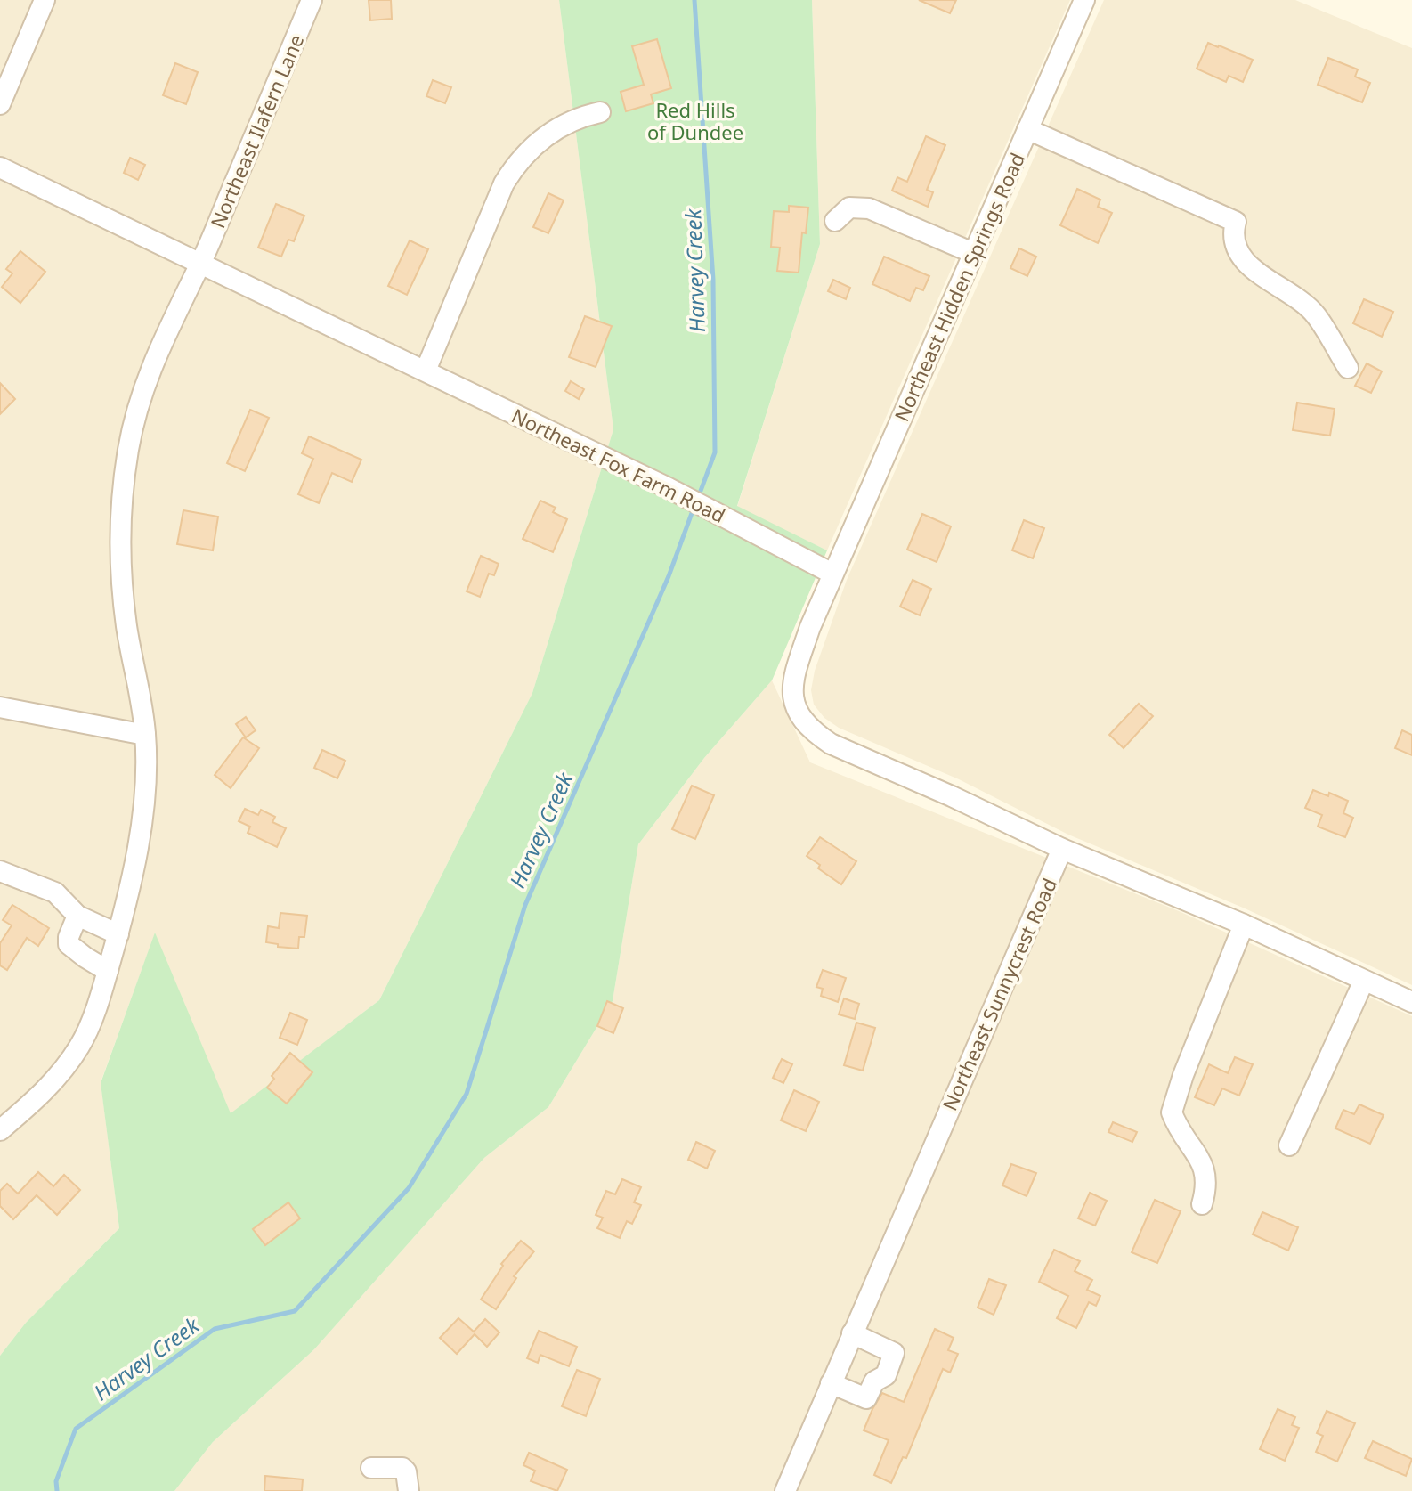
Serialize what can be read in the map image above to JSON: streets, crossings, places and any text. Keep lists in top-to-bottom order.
{
  "streets": {
    "street": [
      "Northeast Ilafern Lane",
      "Northeast Hidden Springs Road",
      "Northeast Fox Farm Road",
      "Northeast Sunnycrest Road"
    ]
  },
  "crossings": [
    ["Northeast Ilafern Lane", "Northeast Fox Farm Road"],
    ["Northeast Hidden Springs Road", "Northeast Fox Farm Road"]
  ],
  "water": ["Harvey Creek"],
  "parks": ["Red Hills of Dundee"]
}
